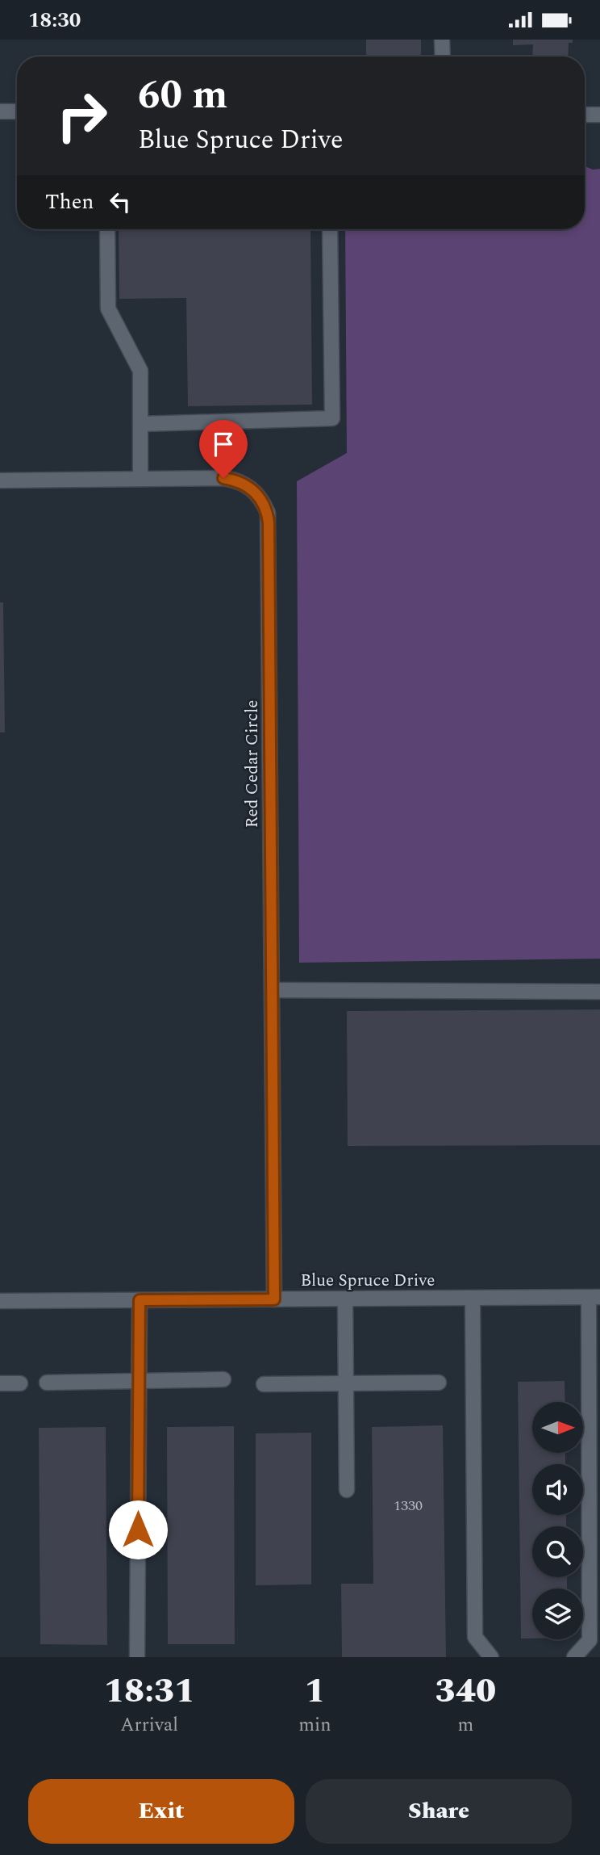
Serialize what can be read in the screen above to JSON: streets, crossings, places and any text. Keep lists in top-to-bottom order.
{
  "streets": {
    "street": ["Red Cedar Circle", "Blue Spruce Drive"]
  },
  "crossings": [
    ["Red Cedar Circle", "Blue Spruce Drive"]
  ],
  "house_numbers": ["1330"],
  "north": "right",
  "page": {
    "status": "18:30",
    "turn": ["60 m", "Blue Spruce Drive"],
    "then": "Then",
    "eta": [
      "18:31",
      "Arrival",
      "1",
      "min",
      "340",
      "m"
    ],
    "buttons": ["Exit", "Share"]
  }
}
